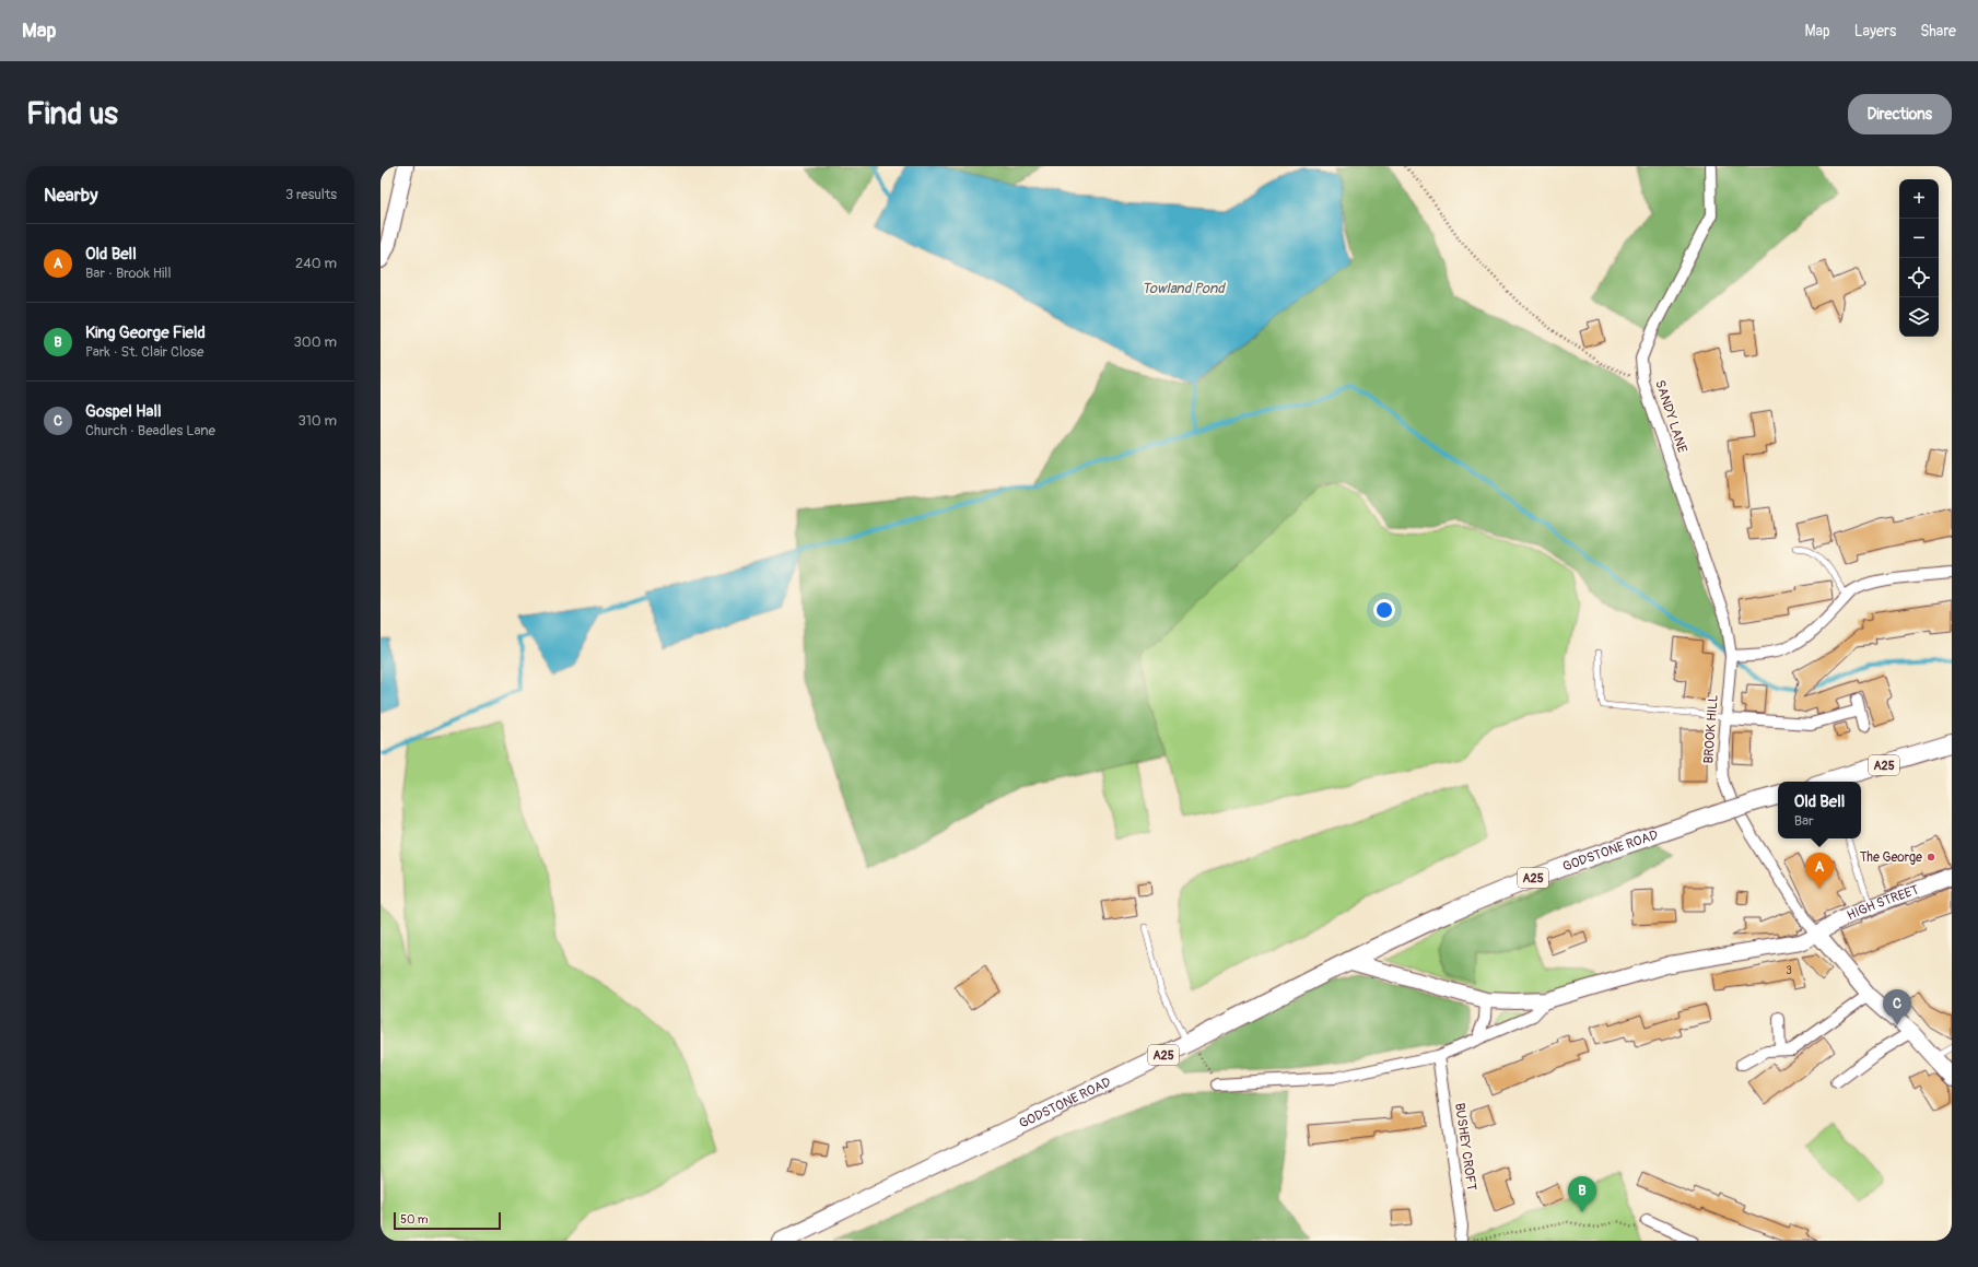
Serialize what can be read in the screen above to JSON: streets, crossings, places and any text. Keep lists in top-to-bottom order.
{
  "streets": {
    "main road": ["A25", "GODSTONE ROAD"],
    "street": [
      "SANDY LANE",
      "BROOK HILL",
      "HIGH STREET",
      "BUSHEY CROFT"
    ]
  },
  "crossings": [
    ["SANDY LANE", "BROOK HILL"],
    ["BROOK HILL", "HIGH STREET"]
  ],
  "water": ["Towland Pond"],
  "places": ["The George"],
  "house_numbers": ["3"],
  "scale_bar": "50 m",
  "page": {
    "header": "Map",
    "nav": ["Map", "Layers", "Share"],
    "buttons": "Directions",
    "title": "Find us",
    "heading": ["Nearby", "3 results"],
    "map_buttons": ["+", "−"],
    "list": [
      {
        "mark": "A",
        "name": "Old Bell",
        "note": "Bar · Brook Hill",
        "value": "240 m"
      },
      {
        "mark": "B",
        "name": "King George Field",
        "note": "Park · St. Clair Close",
        "value": "300 m"
      },
      {
        "mark": "C",
        "name": "Gospel Hall",
        "note": "Church · Beadles Lane",
        "value": "310 m"
      }
    ],
    "popup": ["Old Bell", "Bar"],
    "pins": ["A", "C", "B"],
    "scale": "50 m"
  }
}
